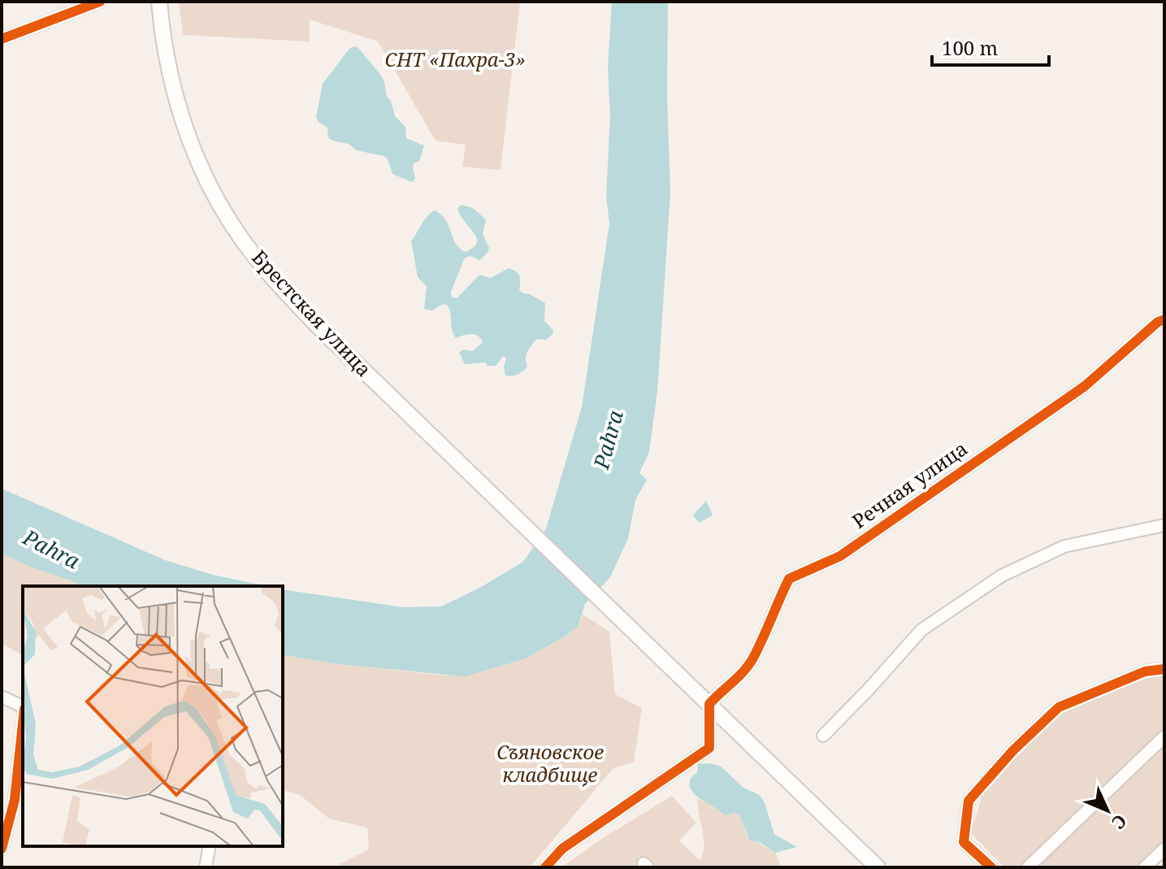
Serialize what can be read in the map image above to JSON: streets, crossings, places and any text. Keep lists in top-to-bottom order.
{
  "streets": {
    "main road": ["Брестская улица"],
    "street": ["Речная улица"]
  },
  "crossings": [
    ["Брестская улица", "Речная улица"]
  ],
  "water": ["Pahra"],
  "parks": ["СНТ «Пахра-3»", "Съяновское кладбище"],
  "scale_bar": "100 m",
  "north": "bottom right"
}
